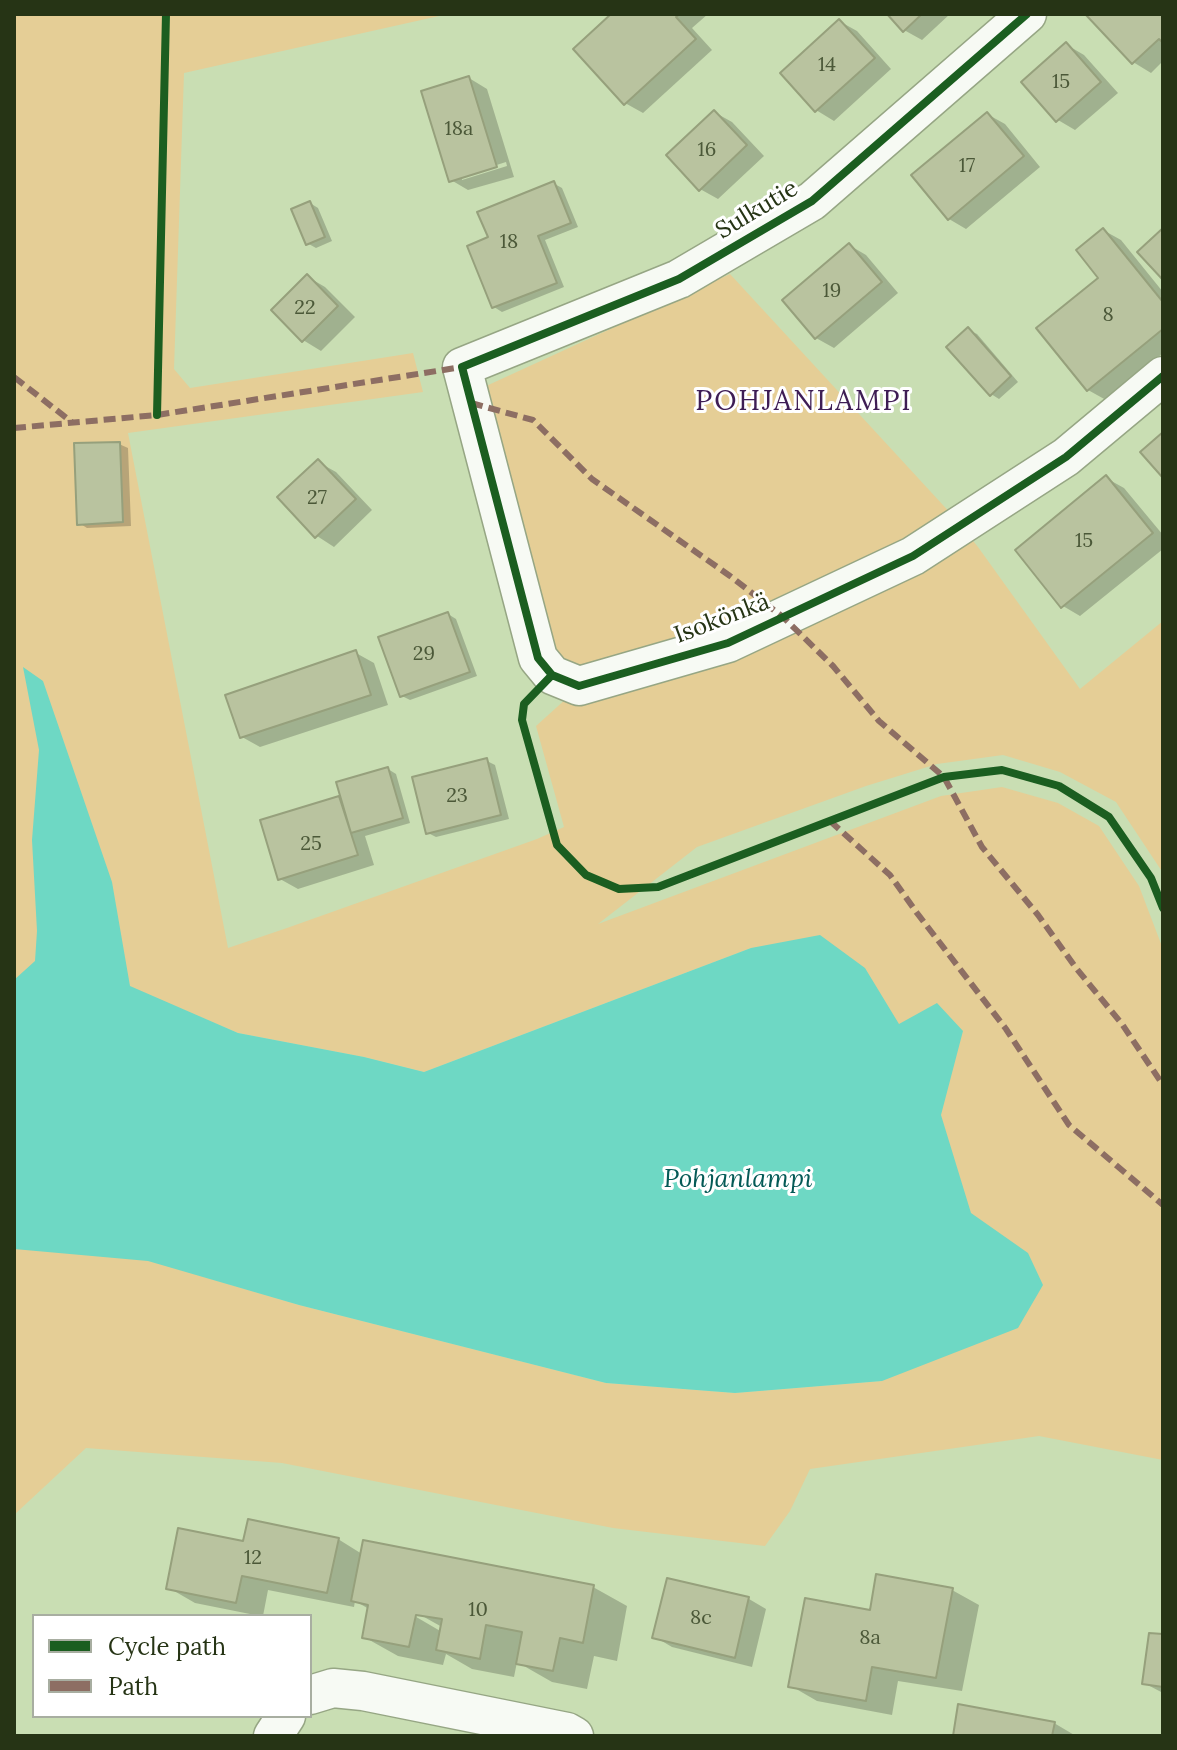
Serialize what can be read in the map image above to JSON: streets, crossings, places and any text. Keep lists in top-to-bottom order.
{
  "streets": {
    "street": ["Sulkutie", "Isokönkä"]
  },
  "crossings": [
    ["Sulkutie", "Isokönkä"]
  ],
  "districts": ["POHJANLAMPI"],
  "water": ["Pohjanlampi"],
  "house_numbers": [
    "14",
    "15",
    "18a",
    "16",
    "17",
    "18",
    "19",
    "22",
    "8",
    "27",
    "15",
    "29",
    "23",
    "25",
    "12",
    "10",
    "8c",
    "8a"
  ],
  "legend": ["Cycle path", "Path"]
}
